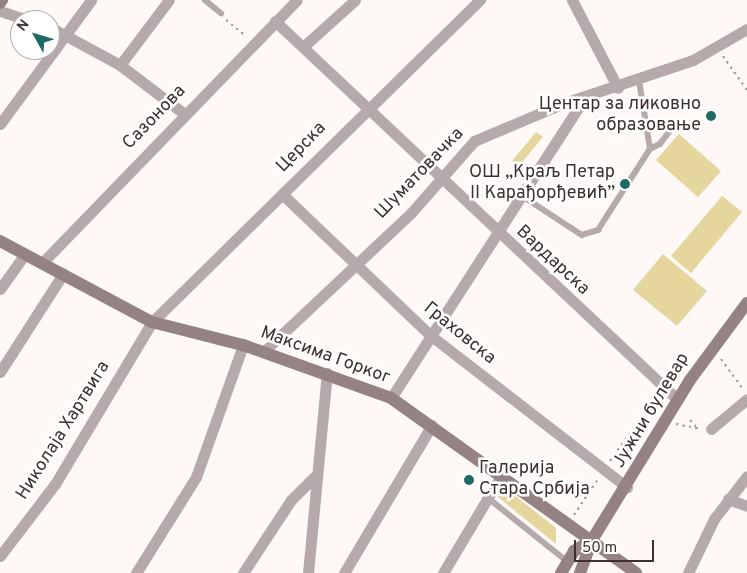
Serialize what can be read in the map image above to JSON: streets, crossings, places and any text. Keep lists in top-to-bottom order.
{
  "streets": {
    "main road": ["Максима Горког", "Јужни булевар"],
    "street": [
      "Сазонова",
      "Церска",
      "Шуматовачка",
      "Вардарска",
      "Граховска",
      "Николаја Хартвига"
    ]
  },
  "crossings": [
    ["Сазонова", "Вардарска"],
    ["Сазонова", "Максима Горког"],
    ["Церска", "Вардарска"],
    ["Церска", "Граховска"],
    ["Церска", "Максима Горког"],
    ["Церска", "Николаја Хартвига"],
    ["Шуматовачка", "Вардарска"],
    ["Шуматовачка", "Граховска"],
    ["Шуматовачка", "Максима Горког"],
    ["Вардарска", "Јужни булевар"],
    ["Граховска", "Јужни булевар"],
    ["Максима Горког", "Јужни булевар"],
    ["Максима Горког", "Николаја Хартвига"]
  ],
  "places": ["Центар за ликовно образовање", "ОШ „Краљ Петар II Карађорђевић”", "Галерија Стара Србија"],
  "scale_bar": "50 m",
  "north": "top left"
}
